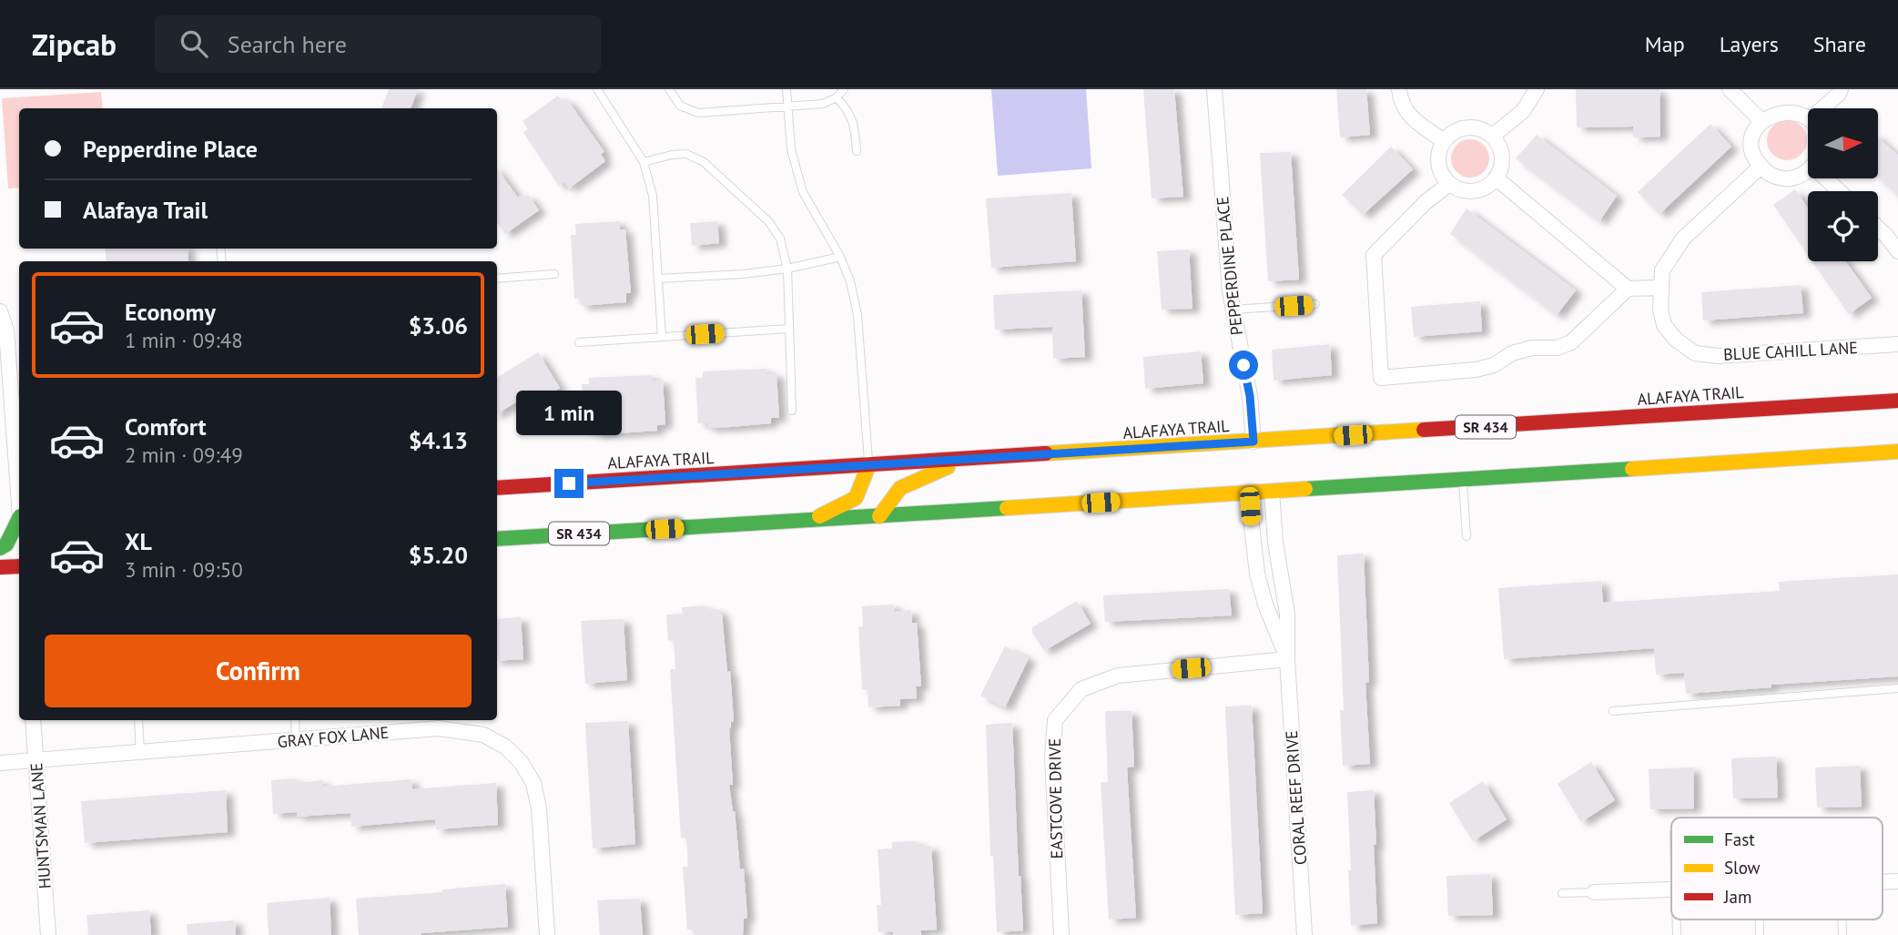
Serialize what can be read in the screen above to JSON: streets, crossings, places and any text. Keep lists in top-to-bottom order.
{
  "streets": {
    "main road": ["ALAFAYA TRAIL", "SR 434"],
    "street": [
      "PEPPERDINE PLACE",
      "BLUE CAHILL LANE",
      "GRAY FOX LANE",
      "CORAL REEF DRIVE",
      "EASTCOVE DRIVE",
      "HUNTSMAN LANE"
    ]
  },
  "crossings": [
    ["PEPPERDINE PLACE", "ALAFAYA TRAIL"],
    ["SR 434", "CORAL REEF DRIVE"],
    ["GRAY FOX LANE", "HUNTSMAN LANE"],
    ["CORAL REEF DRIVE", "EASTCOVE DRIVE"]
  ],
  "legend": ["Fast", "Slow", "Jam"],
  "north": "right",
  "page": {
    "header": "Zipcab",
    "search": "Search here",
    "nav": ["Map", "Layers", "Share"],
    "banner": ["Pepperdine Place", "Alafaya Trail"],
    "list": [
      {
        "name": "Economy",
        "note": "1 min · 09:48",
        "value": "$3.06"
      },
      {
        "name": "Comfort",
        "note": "2 min · 09:49",
        "value": "$4.13"
      },
      {
        "name": "XL",
        "note": "3 min · 09:50",
        "value": "$5.20"
      }
    ],
    "bubble": "1 min",
    "buttons": "Confirm"
  }
}
